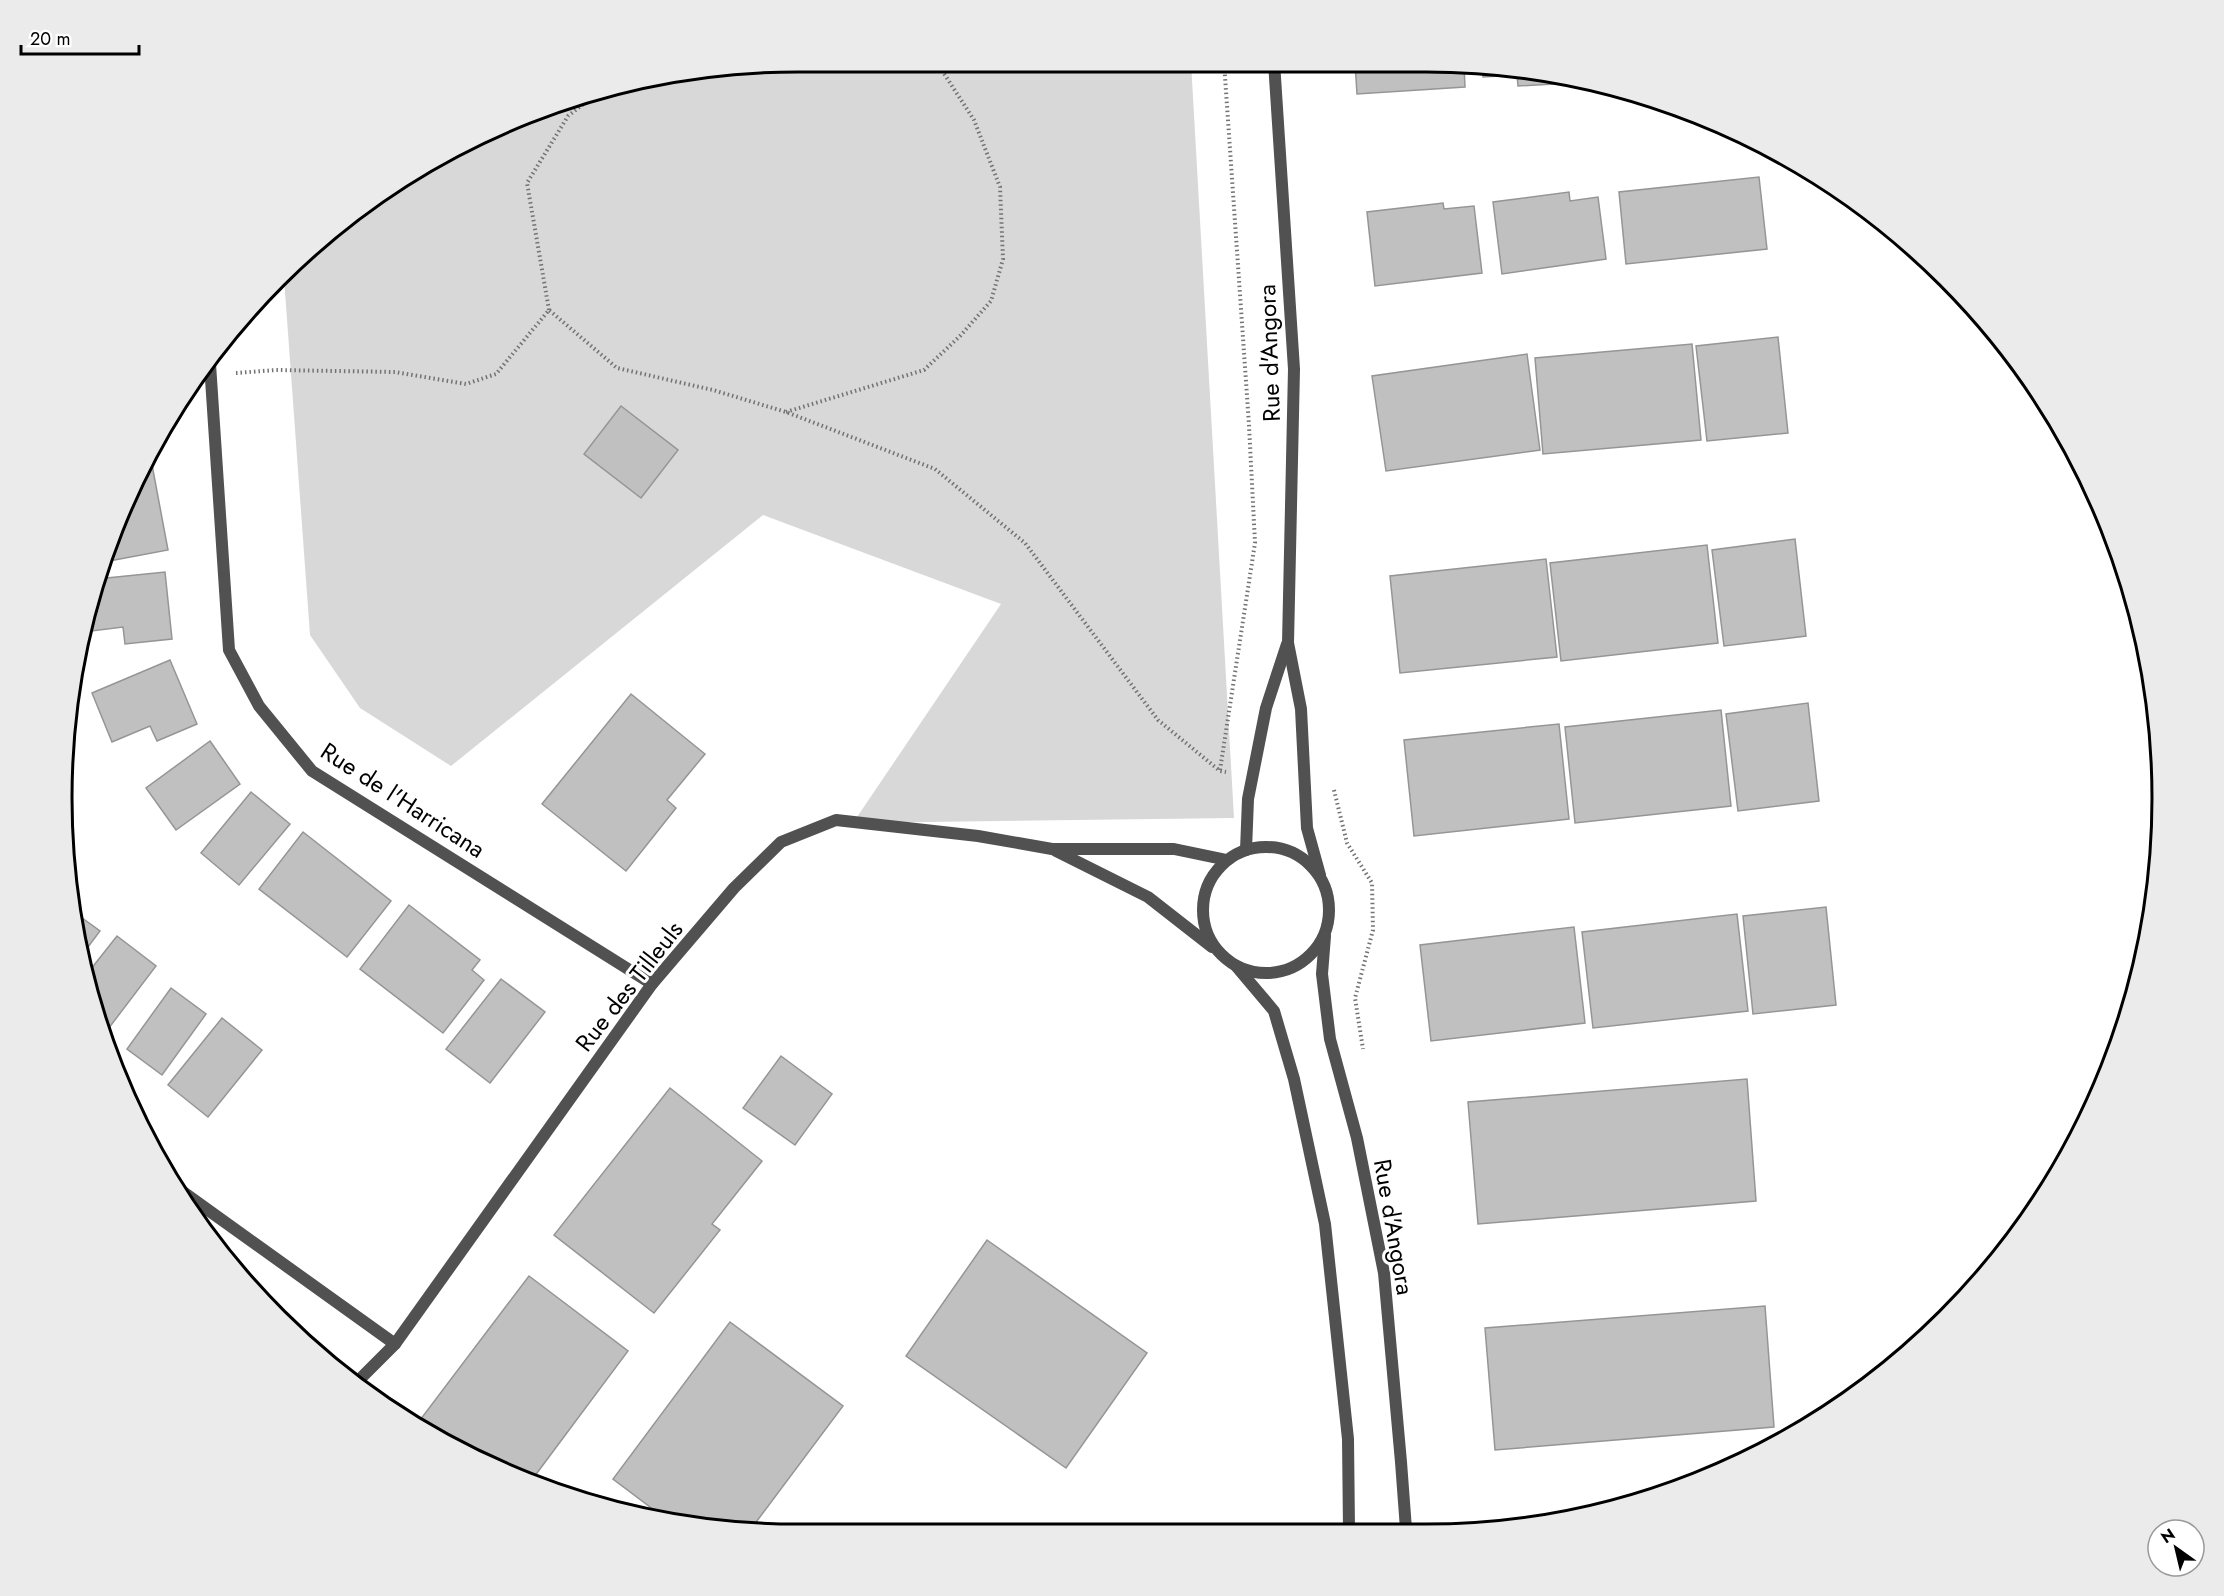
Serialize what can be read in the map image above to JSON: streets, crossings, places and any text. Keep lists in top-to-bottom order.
{
  "streets": {
    "street": ["Rue d'Angora", "Rue de l'Harricana", "Rue des Tilleuls"]
  },
  "crossings": [
    ["Rue d'Angora", "Rue des Tilleuls"],
    ["Rue de l'Harricana", "Rue des Tilleuls"]
  ],
  "scale_bar": "20 m",
  "north": "top left"
}
